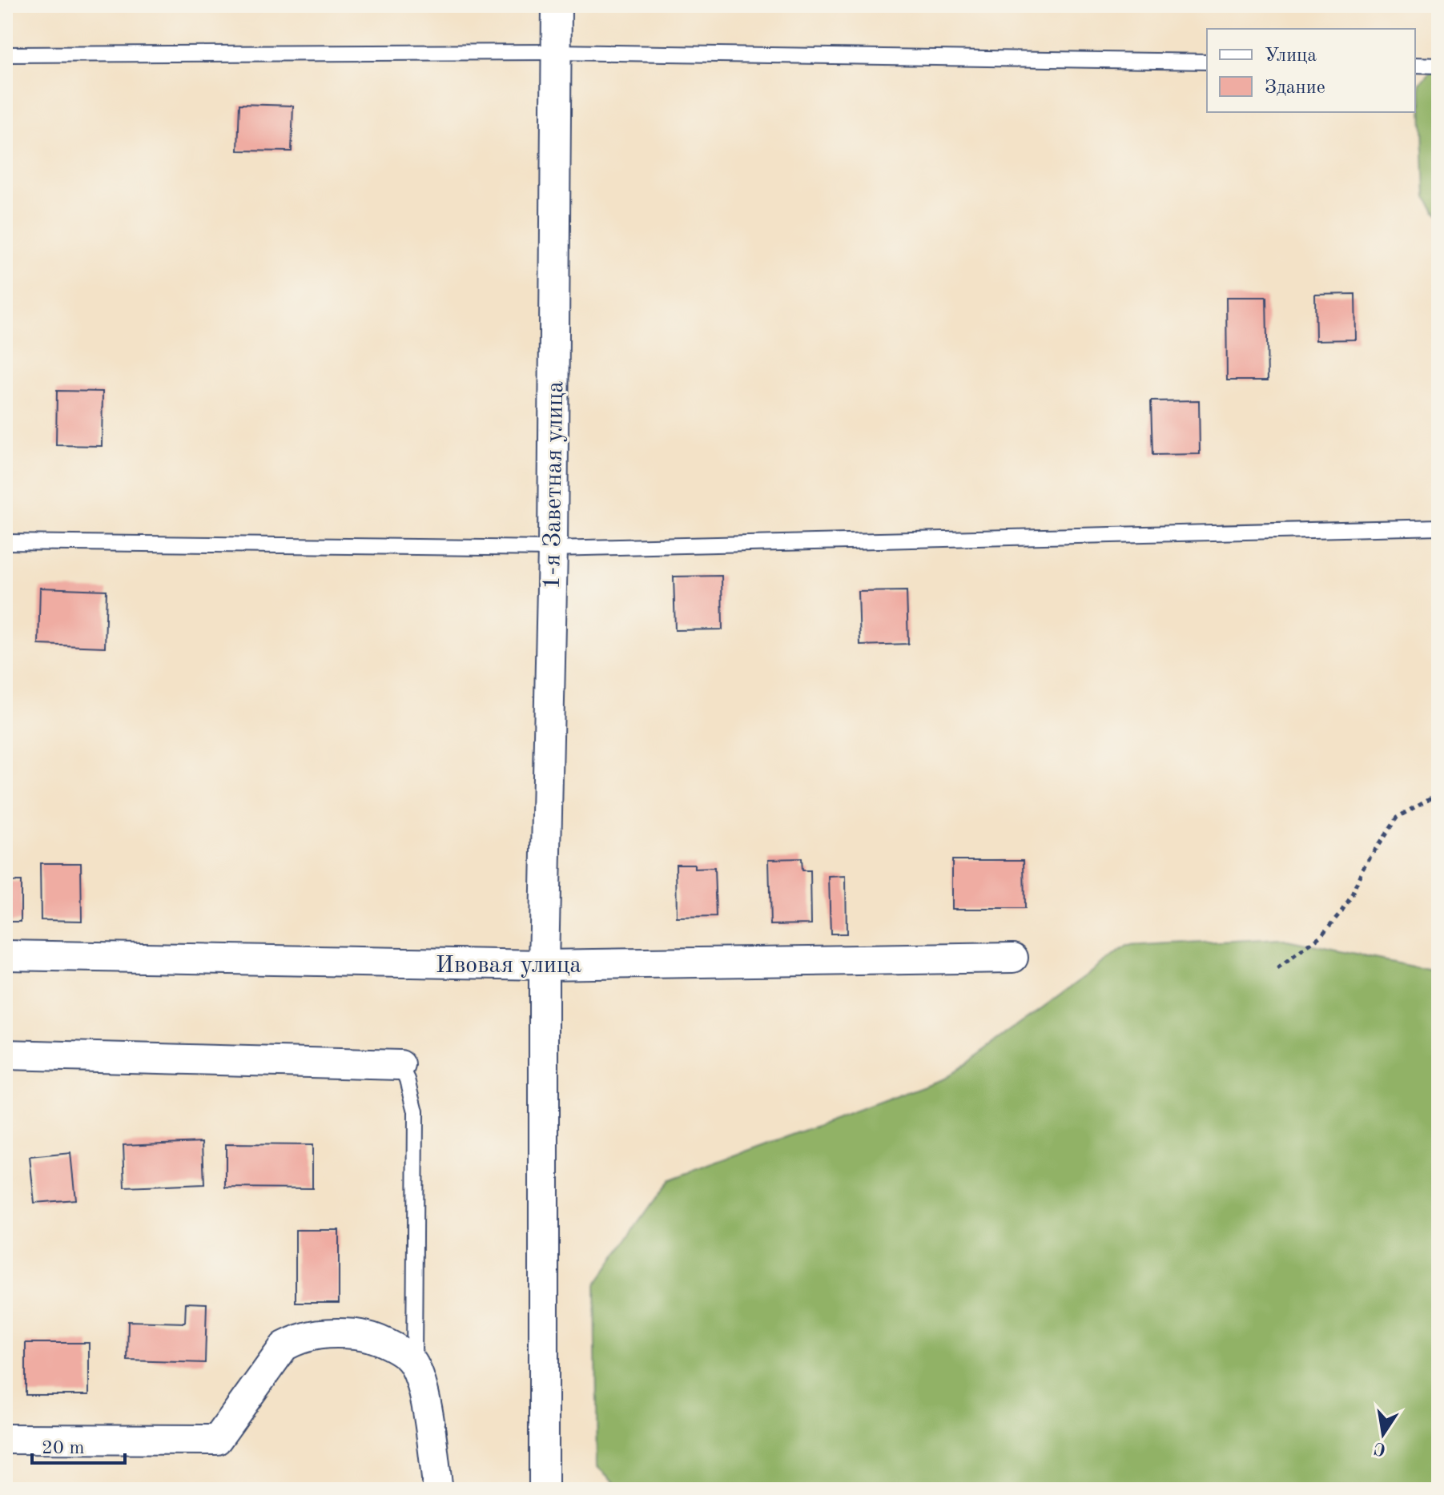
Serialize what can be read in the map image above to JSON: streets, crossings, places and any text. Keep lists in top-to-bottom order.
{
  "streets": {
    "street": ["1-я Заветная улица", "Ивовая улица"]
  },
  "crossings": [
    ["1-я Заветная улица", "Ивовая улица"]
  ],
  "legend": ["Улица", "Здание"],
  "scale_bar": "20 m",
  "north": "bottom"
}
